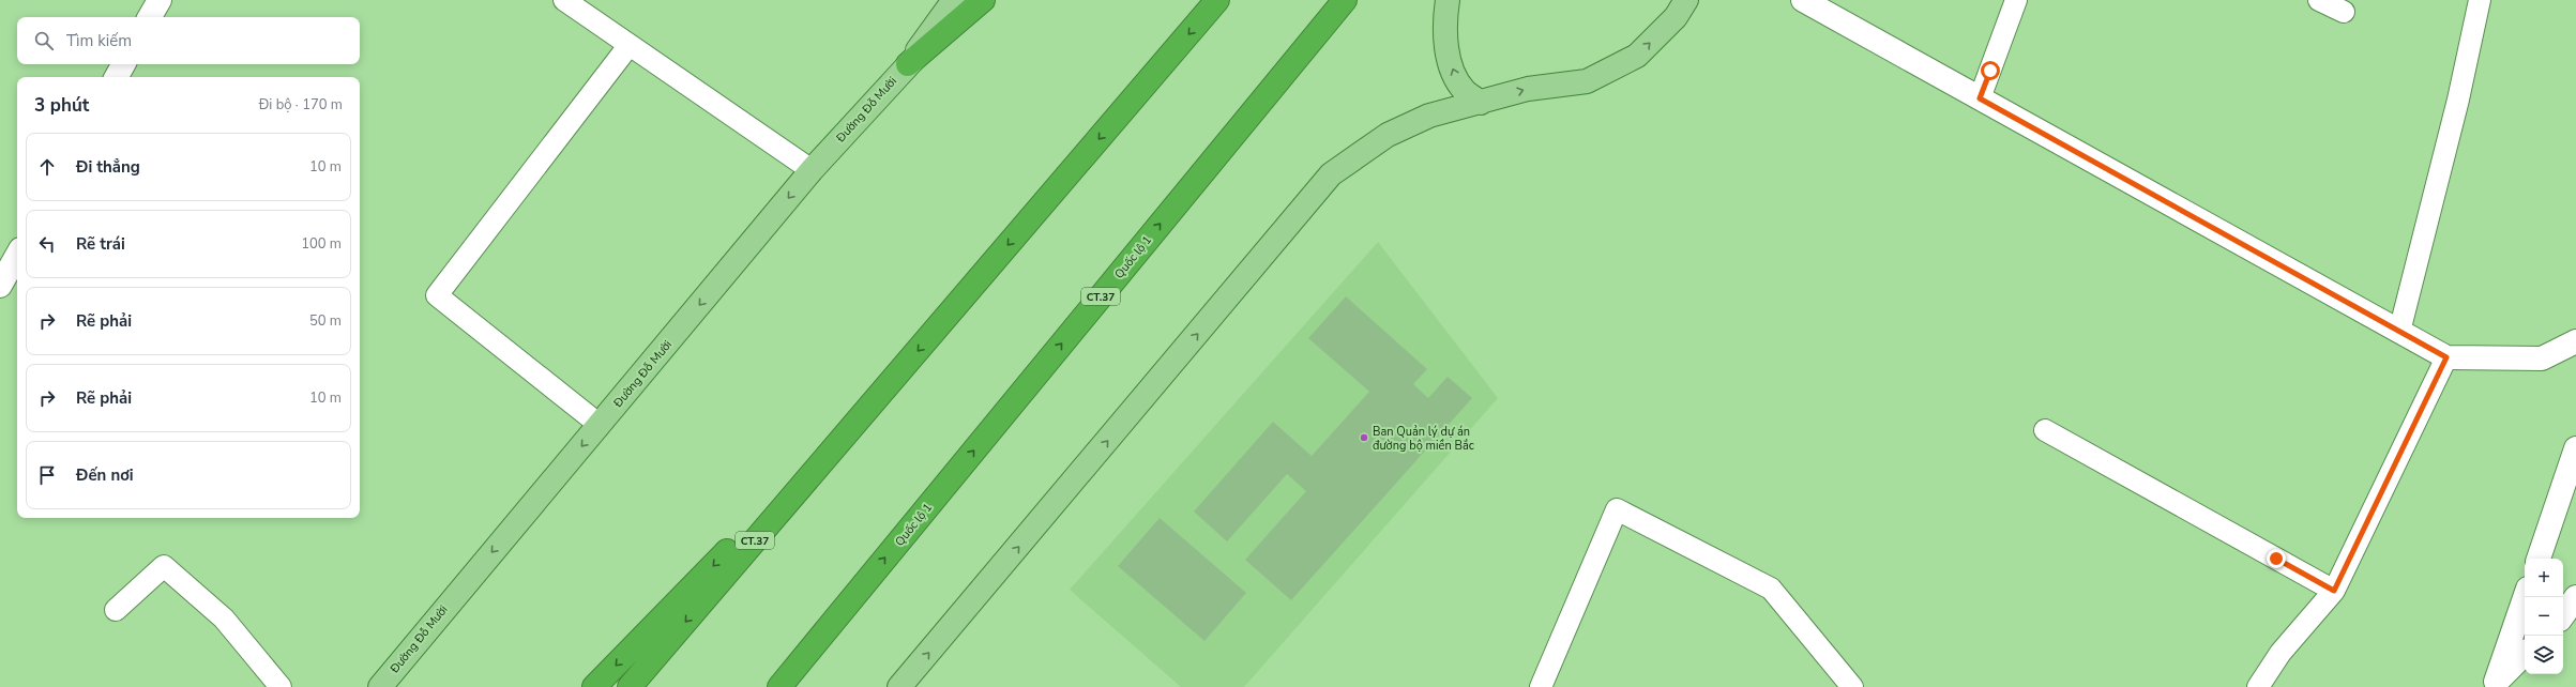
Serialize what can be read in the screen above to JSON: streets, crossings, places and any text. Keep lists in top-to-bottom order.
{
  "streets": {
    "highway": ["Quốc lộ 1", "CT.37"],
    "main road": ["Đường Đỗ Mười"]
  },
  "crossings": [
    ["Quốc lộ 1", "CT.37"]
  ],
  "one_way": ["Đường Đỗ Mười"],
  "places": ["Ban Quản lý dự án đường bộ miền Bắc"],
  "page": {
    "search": "Tìm kiếm",
    "heading": ["3 phút", "Đi bộ · 170 m"],
    "list": [
      ["Đi thẳng", "10 m"],
      ["Rẽ trái", "100 m"],
      ["Rẽ phải", "50 m"],
      ["Rẽ phải", "10 m"],
      "Đến nơi"
    ],
    "map_buttons": ["+", "−"]
  }
}
